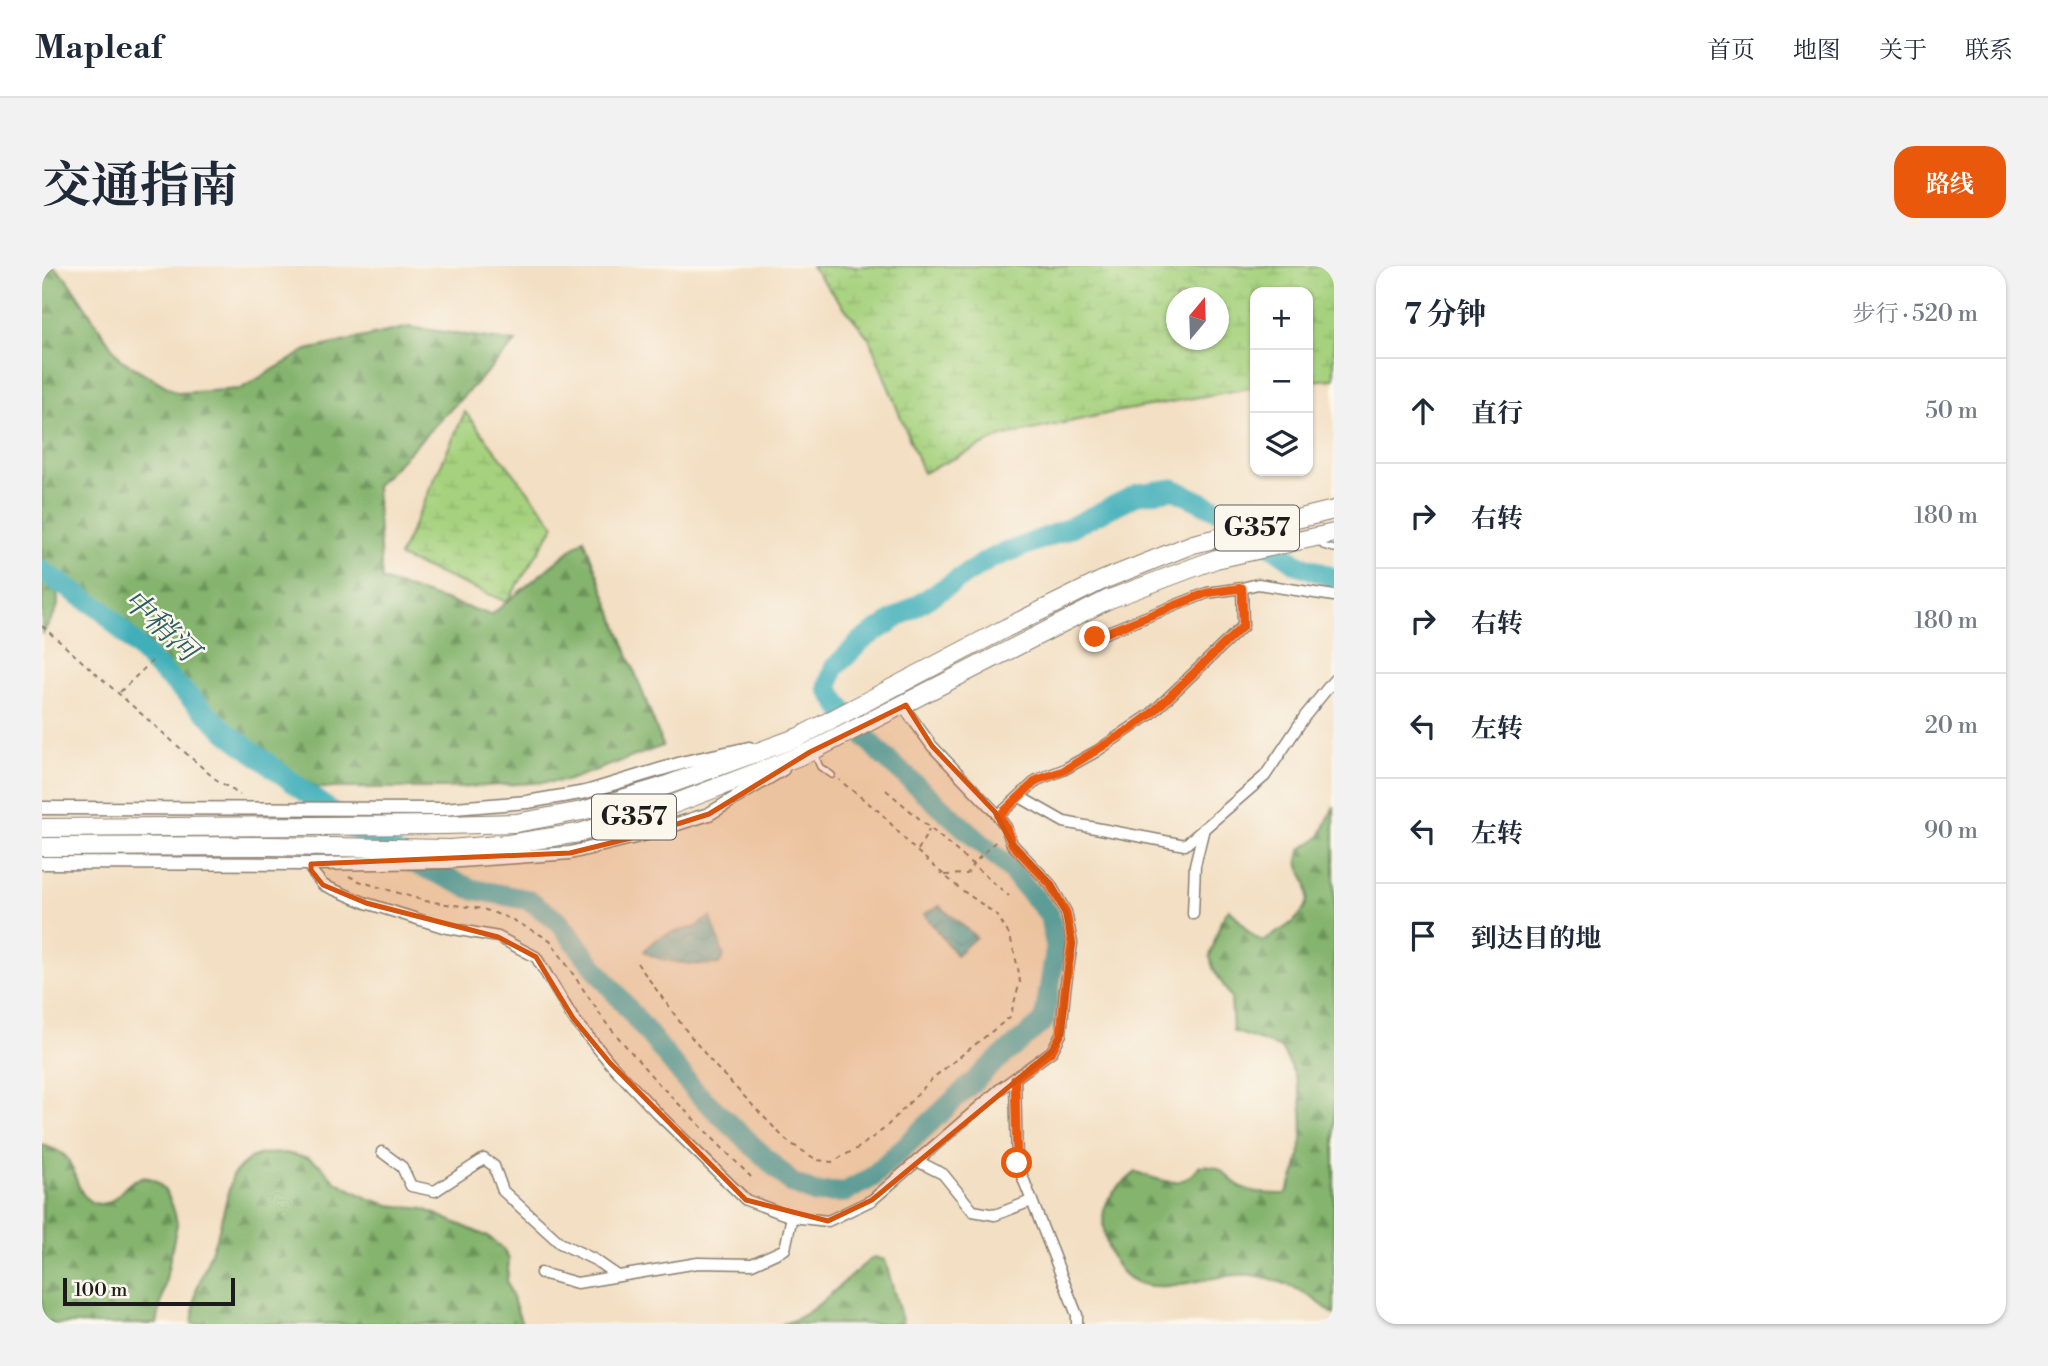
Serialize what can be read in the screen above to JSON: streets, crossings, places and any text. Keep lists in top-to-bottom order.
{
  "streets": {
    "highway": ["G357"]
  },
  "water": ["中稍河"],
  "scale_bar": "100 m",
  "north": "top",
  "page": {
    "header": "Mapleaf",
    "nav": [
      "首页",
      "地图",
      "关于",
      "联系"
    ],
    "title": "交通指南",
    "buttons": "路线",
    "heading": ["7 分钟", "步行 · 520 m"],
    "map_buttons": ["+", "−"],
    "list": [
      ["直行", "50 m"],
      ["右转", "180 m"],
      ["右转", "180 m"],
      ["左转", "20 m"],
      ["左转", "90 m"],
      "到达目的地"
    ],
    "scale": "100 m"
  }
}
